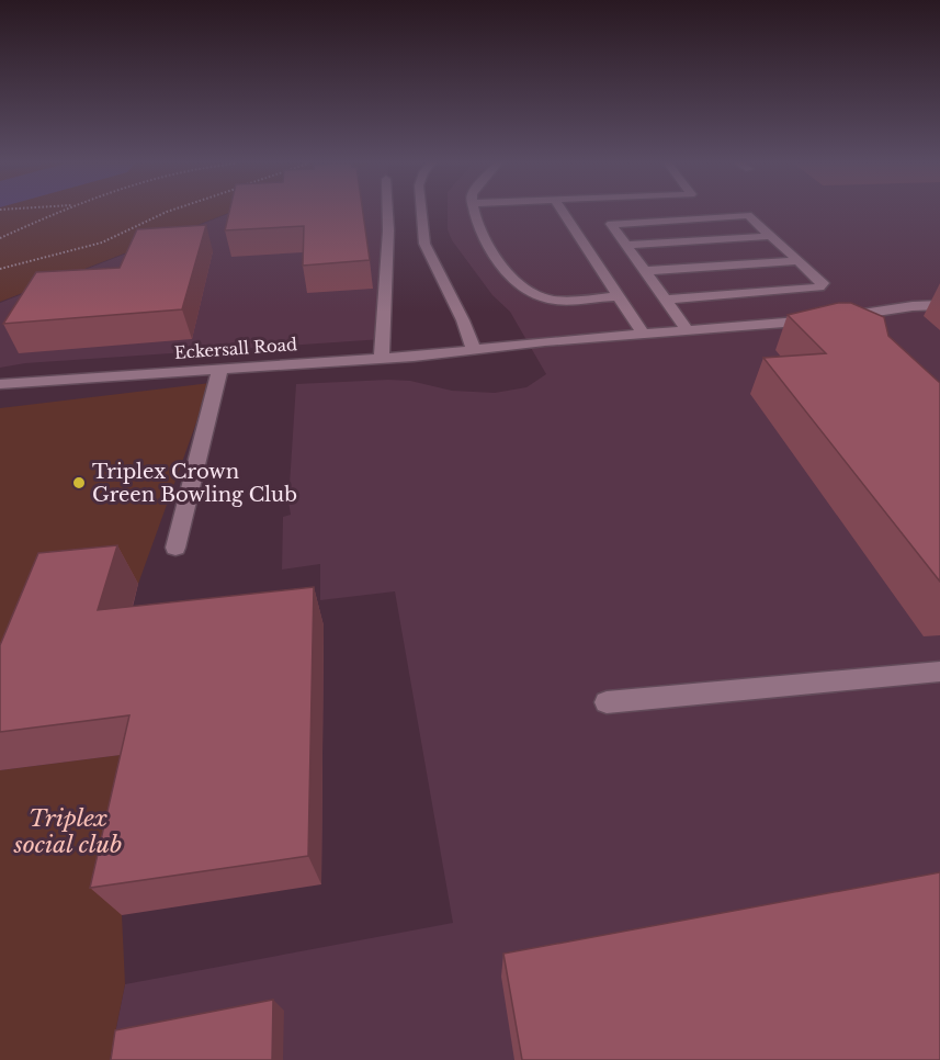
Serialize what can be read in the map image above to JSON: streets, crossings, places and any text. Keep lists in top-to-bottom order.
{
  "streets": {
    "street": ["Eckersall Road"]
  },
  "parks": ["Triplex social club"],
  "places": ["Triplex Crown Green Bowling Club"]
}
